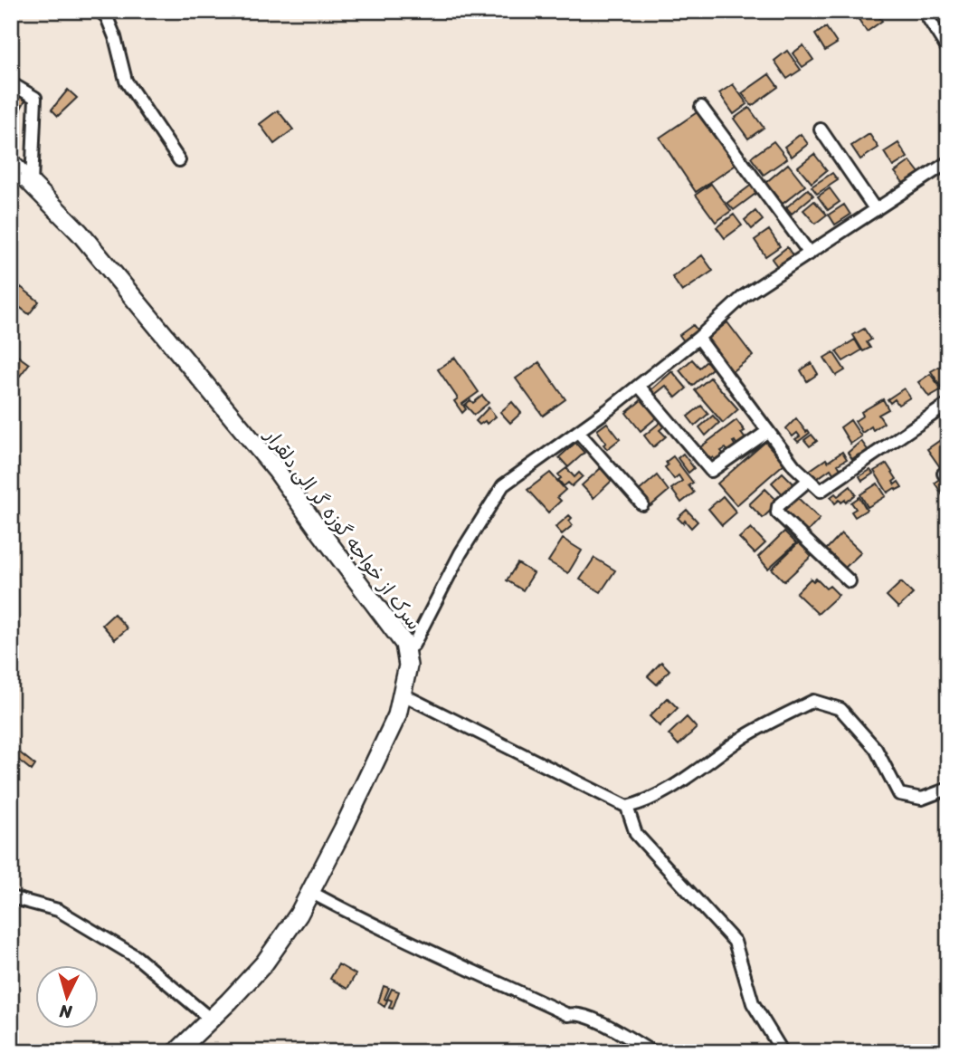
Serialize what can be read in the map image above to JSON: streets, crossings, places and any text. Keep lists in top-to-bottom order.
{
  "streets": {
    "street": ["سرک از خواجه گوزه گر الی دلقرار"]
  },
  "north": "bottom"
}
